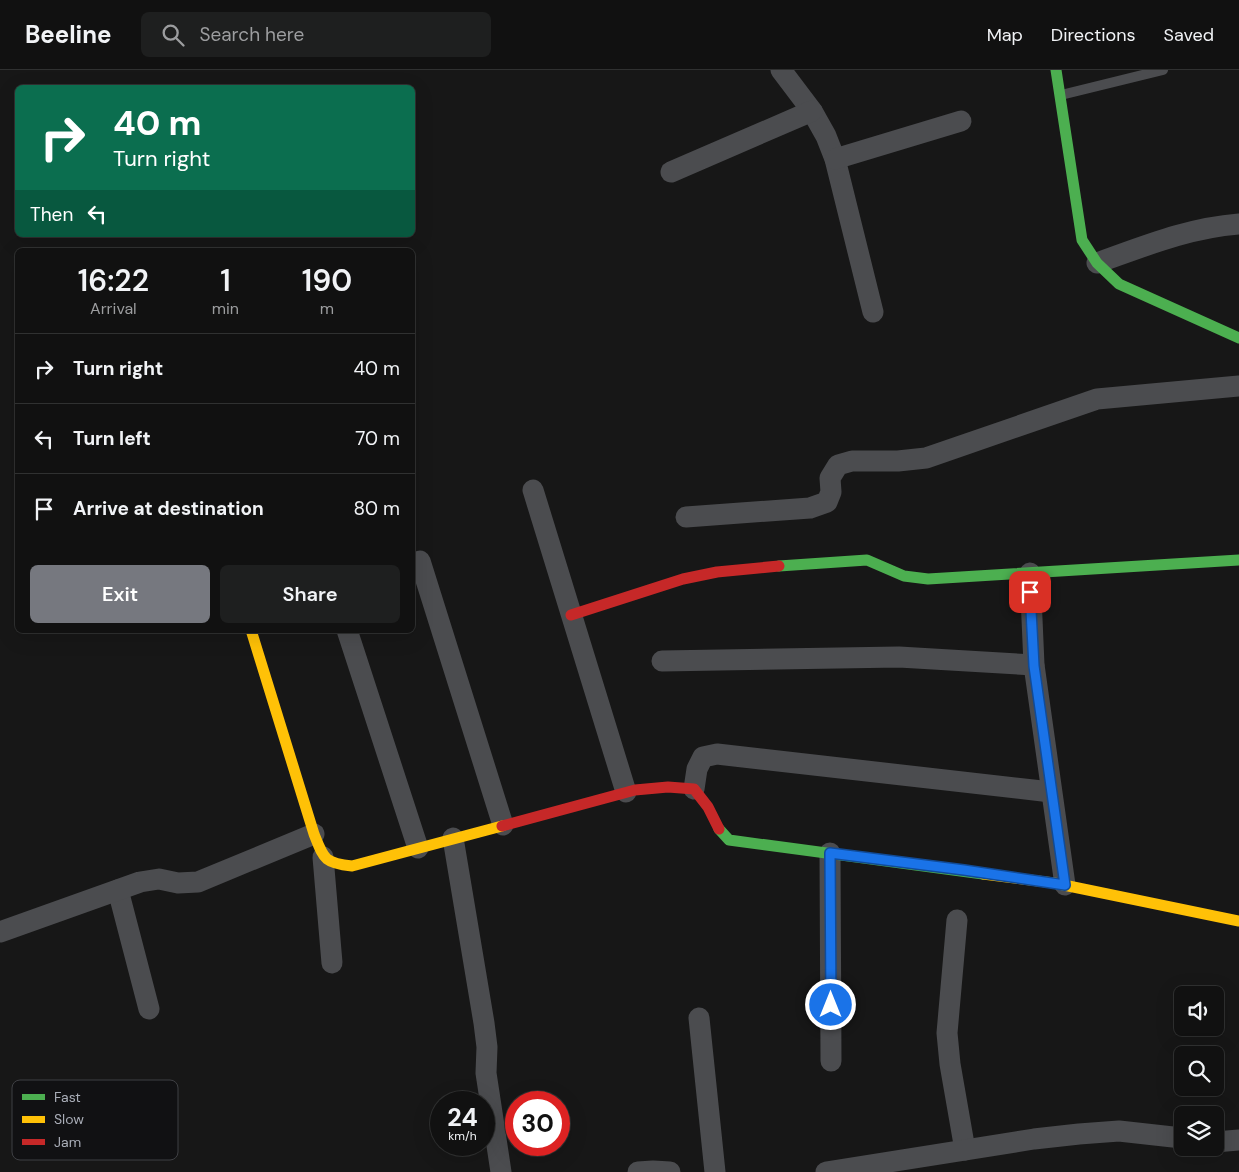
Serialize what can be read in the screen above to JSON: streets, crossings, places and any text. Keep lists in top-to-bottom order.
{
  "legend": ["Fast", "Slow", "Jam"],
  "page": {
    "header": "Beeline",
    "search": "Search here",
    "nav": ["Map", "Directions", "Saved"],
    "turn": ["40 m", "Turn right"],
    "then": "Then",
    "eta": [
      "16:22",
      "Arrival",
      "1",
      "min",
      "190",
      "m"
    ],
    "list": [
      {
        "name": "Turn right",
        "value": "40 m"
      },
      {
        "name": "Turn left",
        "value": "70 m"
      },
      {
        "name": "Arrive at destination",
        "value": "80 m"
      }
    ],
    "buttons": ["Exit", "Share"],
    "speed": "24 km/h",
    "limit": "30"
  }
}
